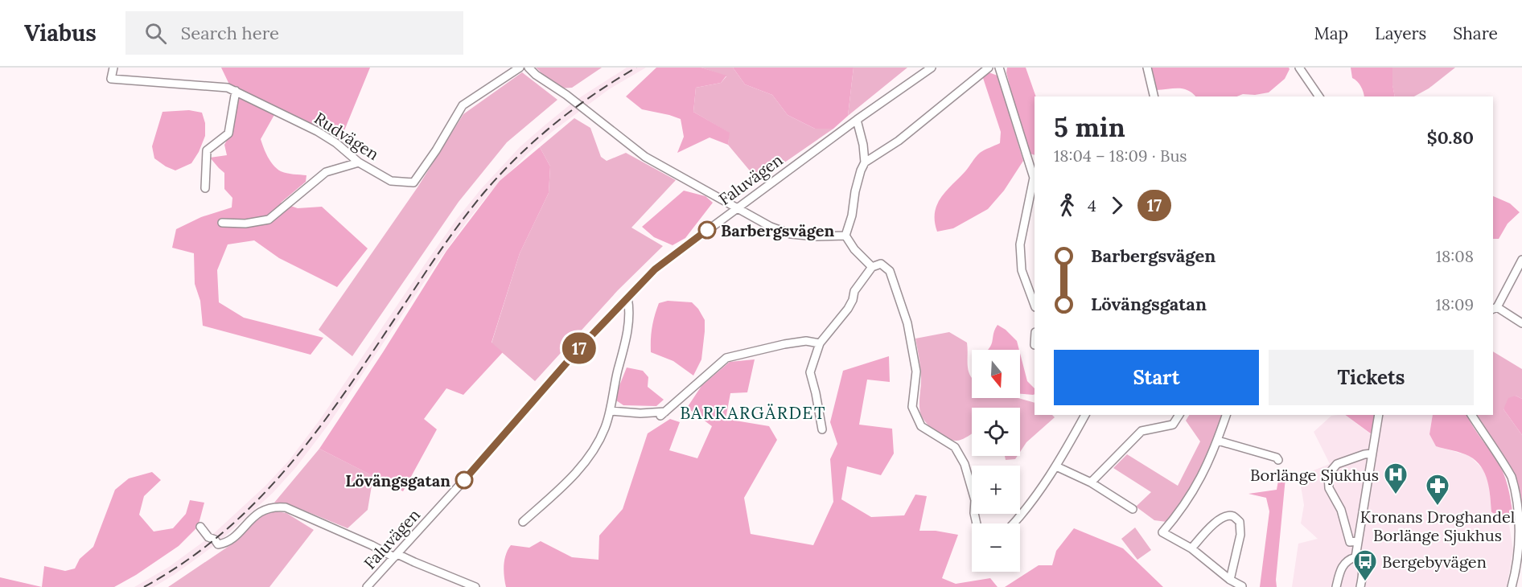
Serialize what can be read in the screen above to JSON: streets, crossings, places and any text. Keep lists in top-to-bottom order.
{
  "streets": {
    "street": ["Rudvägen", "Faluvägen"]
  },
  "districts": ["BARKARGÄRDET"],
  "places": {
    "other": ["Barbergsvägen", "Lövängsgatan"],
    "hospital": ["Borlänge Sjukhus"],
    "pharmacy": ["Kronans Droghandel Borlänge Sjukhus"],
    "bus stop": ["Bergebyvägen"]
  },
  "lines": ["bus line 17"],
  "north": "bottom",
  "page": {
    "header": "Viabus",
    "search": "Search here",
    "nav": ["Map", "Layers", "Share"],
    "on_map": "17",
    "heading": ["5 min", "18:04 – 18:09 · Bus", "$0.80"],
    "legs": ["4", "17"],
    "list": [
      {
        "name": "Barbergsvägen",
        "value": "18:08"
      },
      {
        "name": "Lövängsgatan",
        "value": "18:09"
      }
    ],
    "buttons": ["Start", "Tickets"],
    "map_buttons": ["+", "−"]
  }
}
